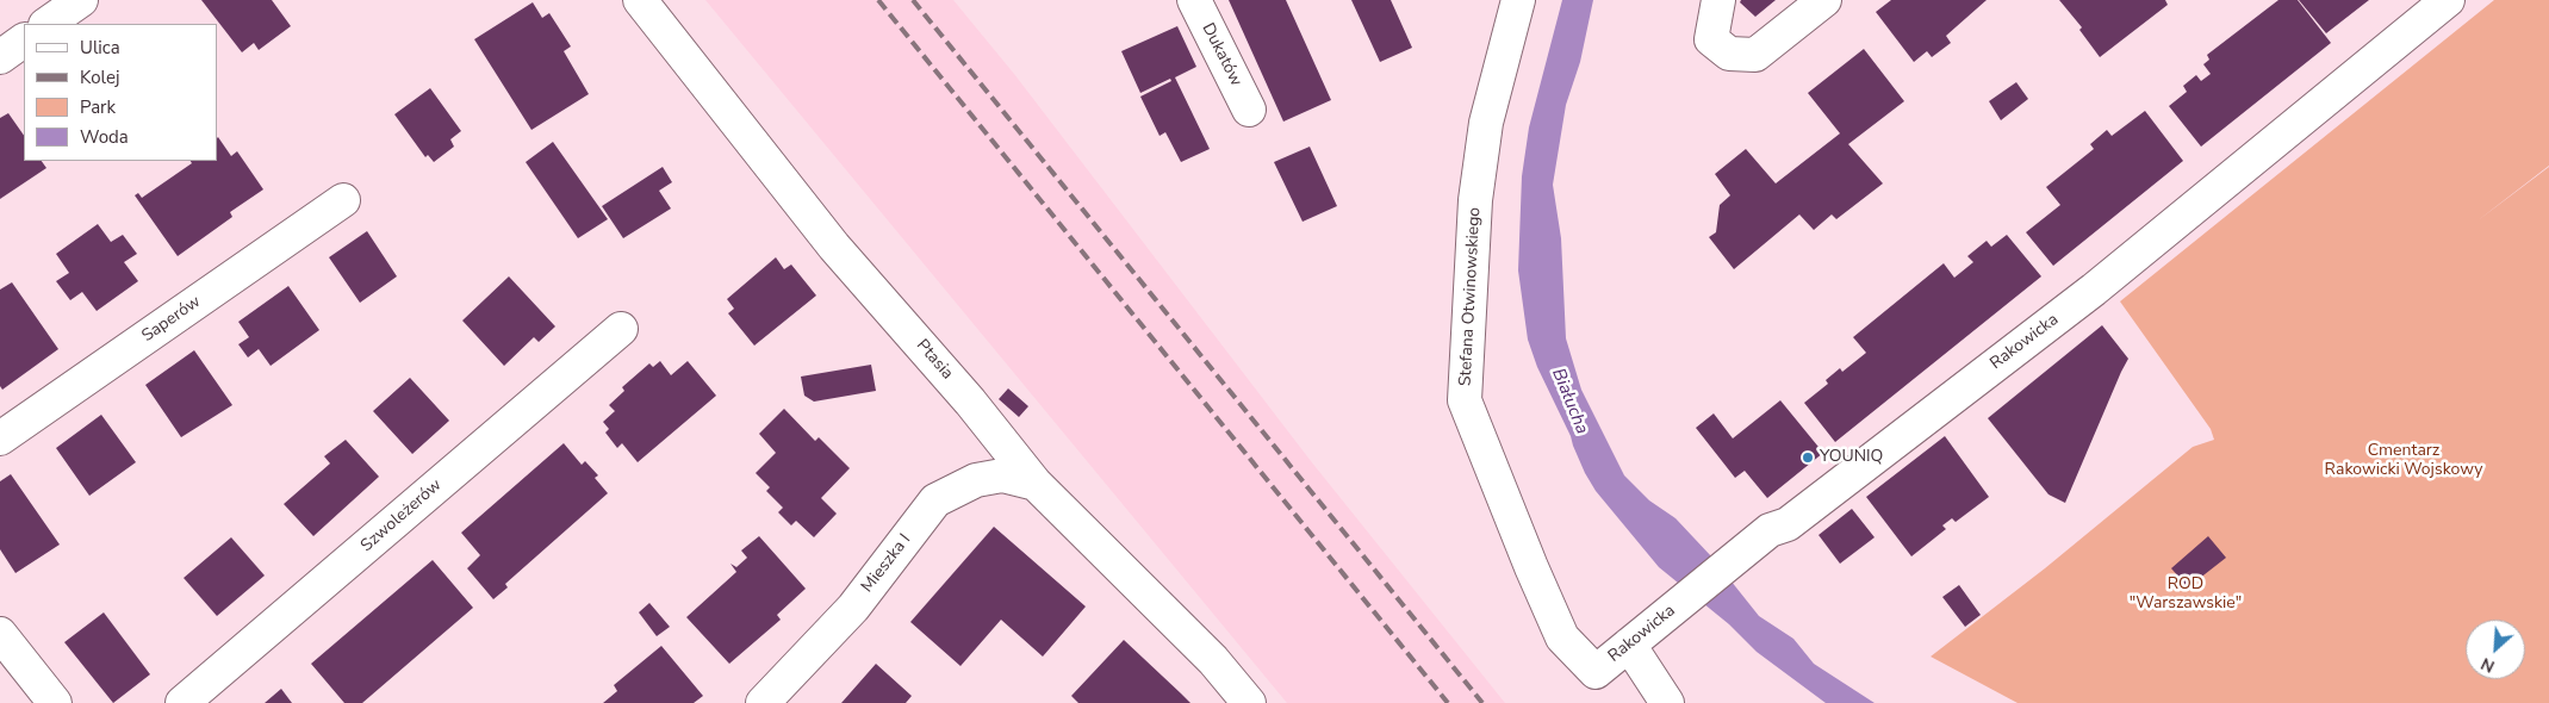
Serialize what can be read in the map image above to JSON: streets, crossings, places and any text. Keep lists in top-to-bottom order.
{
  "streets": {
    "street": [
      "Dukatów",
      "Stefana Otwinowskiego",
      "Saperów",
      "Rakowicka",
      "Ptasia",
      "Szwoleżerów",
      "Mieszka I"
    ]
  },
  "crossings": [
    ["Stefana Otwinowskiego", "Rakowicka"],
    ["Ptasia", "Mieszka I"]
  ],
  "water": ["Białucha"],
  "parks": ["Cmentarz Rakowicki Wojskowy", "ROD \"Warszawskie\""],
  "places": ["YOUNIQ"],
  "legend": [
    "Ulica",
    "Kolej",
    "Park",
    "Woda"
  ],
  "north": "bottom left"
}
